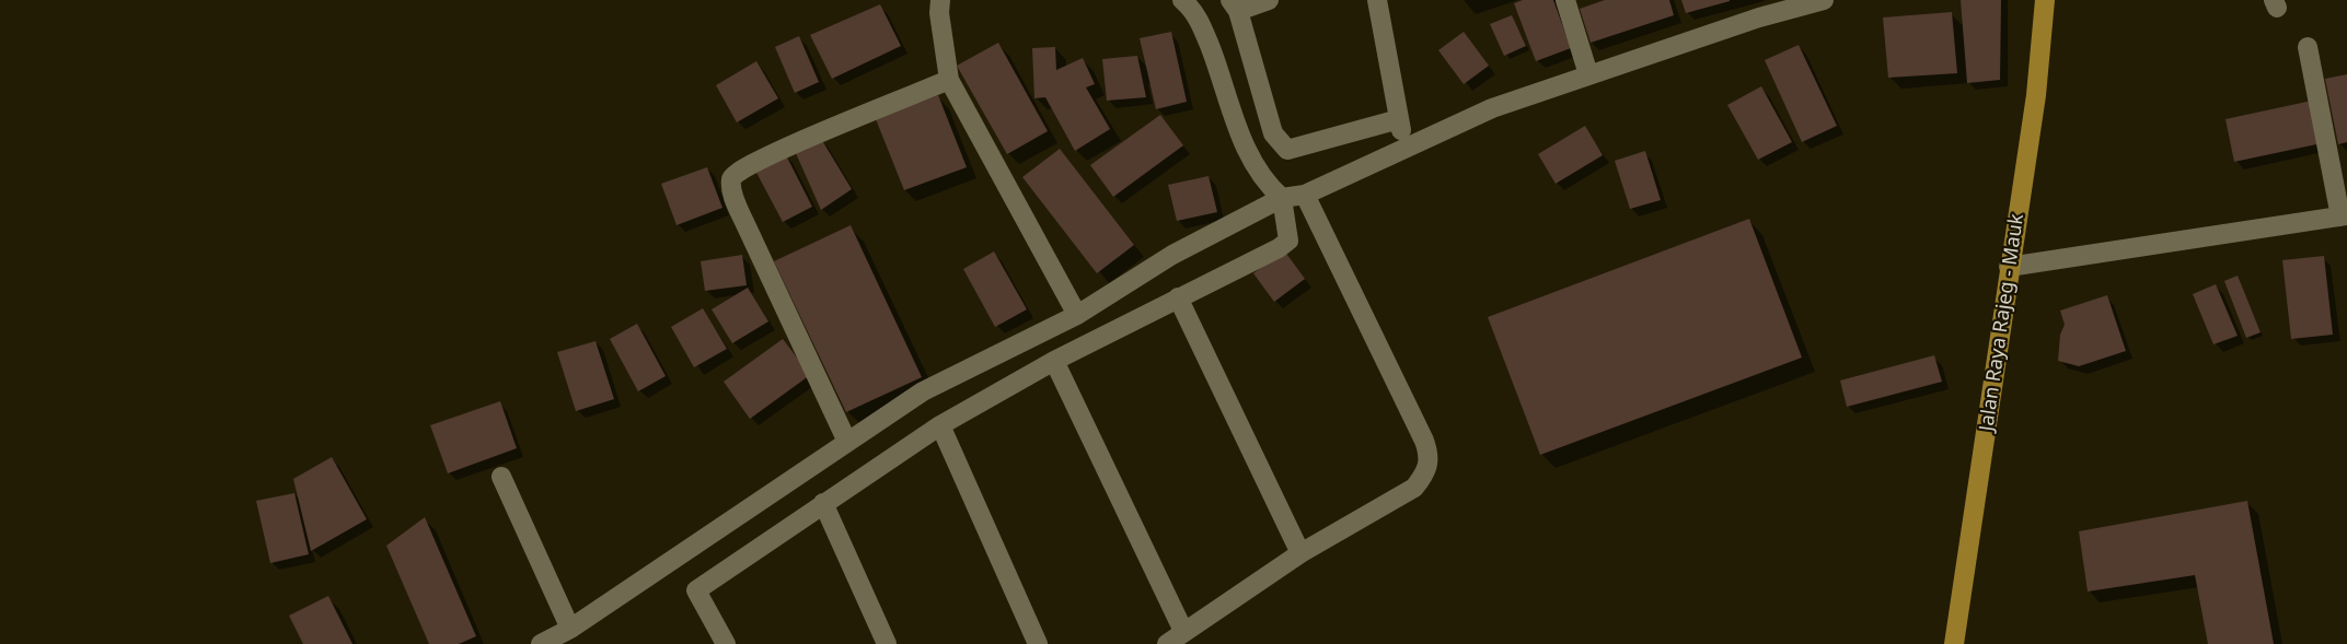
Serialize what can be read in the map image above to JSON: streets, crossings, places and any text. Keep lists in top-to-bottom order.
{
  "streets": {
    "main road": ["Jalan Raya Rajeg - Mauk"]
  }
}
